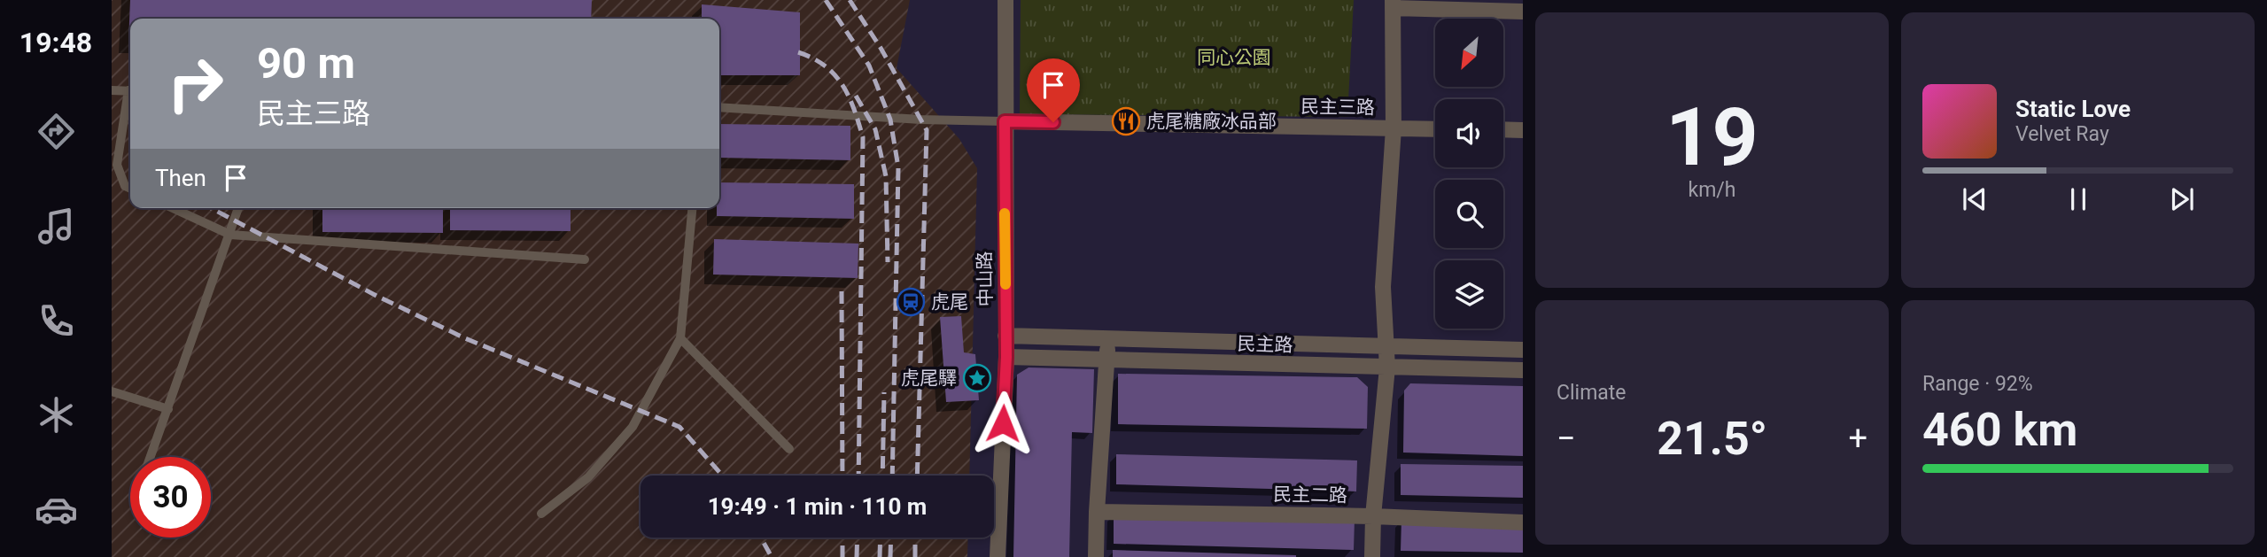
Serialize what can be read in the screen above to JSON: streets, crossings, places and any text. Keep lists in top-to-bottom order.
{
  "streets": {
    "street": [
      "民主三路",
      "中山路",
      "民主路",
      "民主二路"
    ]
  },
  "crossings": [
    ["民主三路", "中山路"],
    ["中山路", "民主路"]
  ],
  "parks": ["同心公園"],
  "places": {
    "restaurant": ["虎尾糖廠冰品部"],
    "station": ["虎尾"],
    "place": ["虎尾驛"]
  },
  "north": "bottom left",
  "page": {
    "tabs": "19:48",
    "tile": [
      ["19", "km/h"],
      "Climate",
      ["Range · 92%", "460 km"]
    ],
    "turn": ["90 m", "民主三路"],
    "song": ["Static Love", "Velvet Ray"],
    "then": "Then",
    "heat": ["−", "21.5°", "+"],
    "limit": "30",
    "trip": "19:49 · 1 min · 110 m"
  }
}
